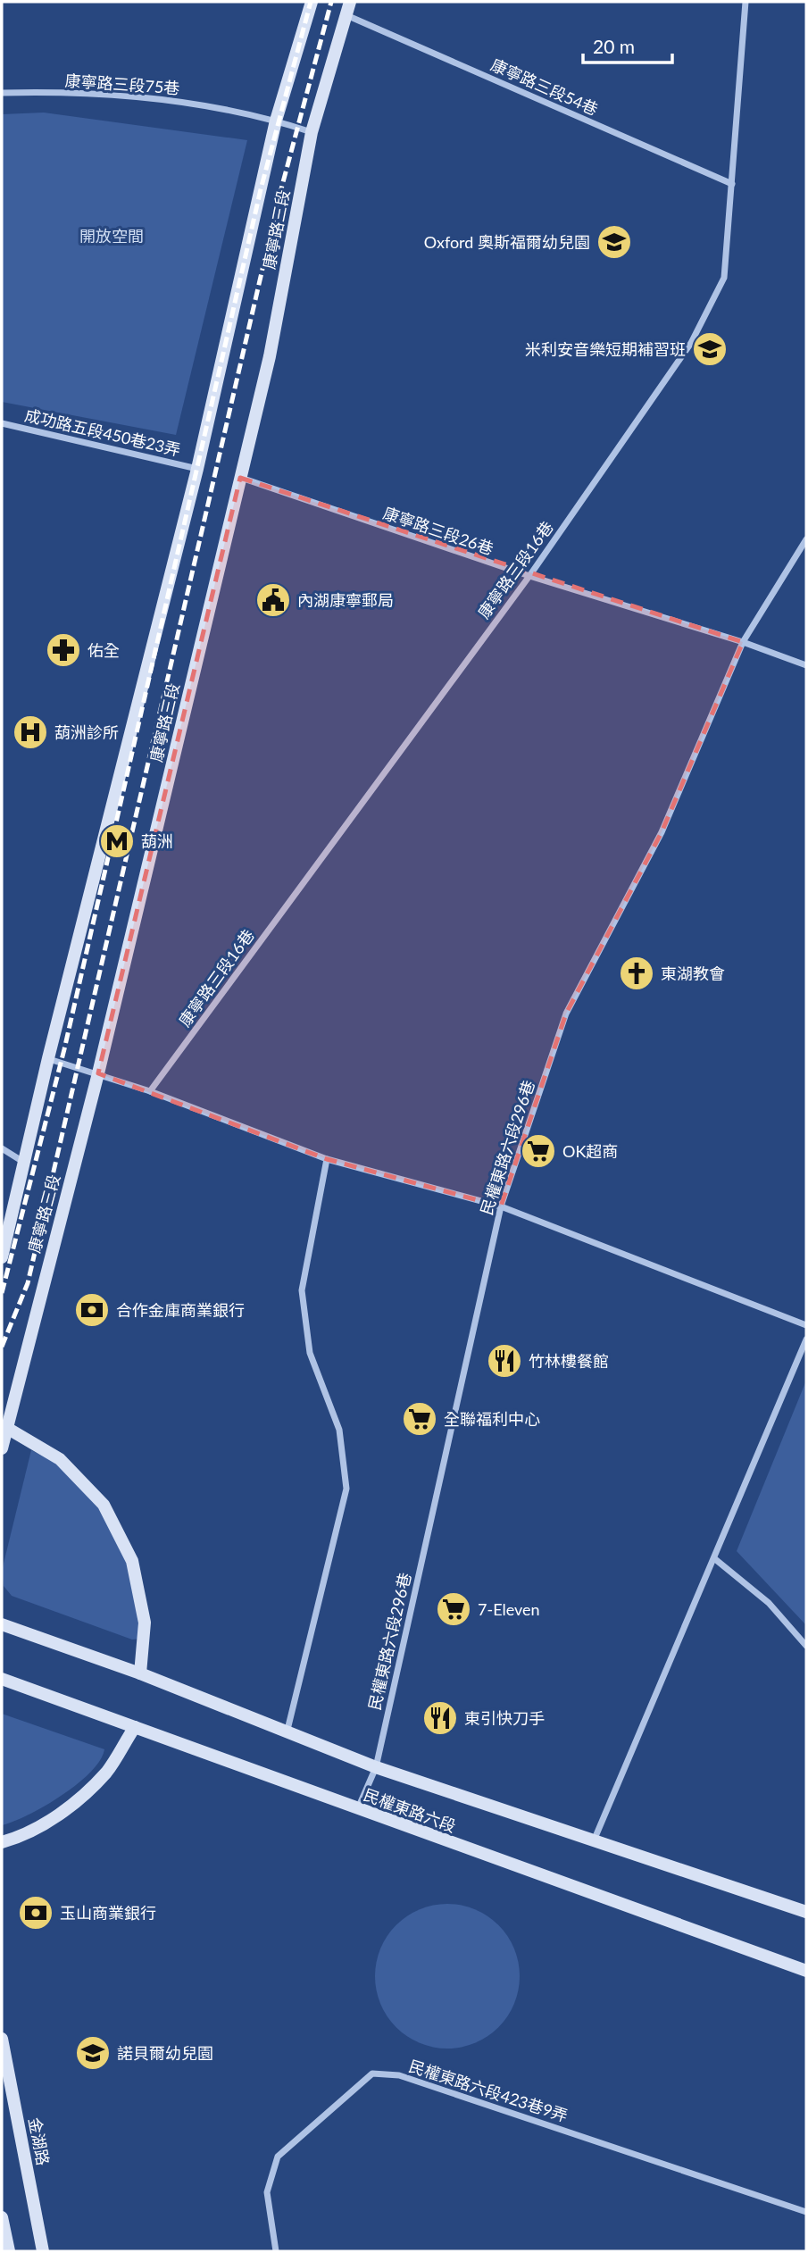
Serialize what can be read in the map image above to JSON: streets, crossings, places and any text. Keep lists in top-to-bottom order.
{
  "streets": {
    "main road": ["康寧路三段", "民權東路六段", "金湖路"],
    "street": [
      "康寧路三段75巷",
      "康寧路三段54巷",
      "成功路五段450巷23弄",
      "康寧路三段26巷",
      "康寧路三段16巷",
      "民權東路六段296巷",
      "民權東路六段423巷9弄"
    ]
  },
  "crossings": [
    ["康寧路三段75巷", "康寧路三段"],
    ["康寧路三段54巷", "康寧路三段"],
    ["康寧路三段54巷", "康寧路三段16巷"],
    ["康寧路三段", "成功路五段450巷23弄"],
    ["康寧路三段", "康寧路三段26巷"],
    ["康寧路三段26巷", "康寧路三段16巷"],
    ["康寧路三段26巷", "民權東路六段296巷"],
    ["民權東路六段296巷", "民權東路六段"]
  ],
  "parks": ["開放空間"],
  "places": {
    "school or university": ["Oxford 奧斯福爾幼兒園", "米利安音樂短期補習班", "諾貝爾幼兒園"],
    "public building": ["內湖康寧郵局"],
    "pharmacy": ["佑全"],
    "hospital": ["葫洲診所"],
    "metro station": ["葫洲"],
    "church": ["東湖教會"],
    "supermarket": ["OK超商", "全聯福利中心", "7-Eleven"],
    "bank": ["合作金庫商業銀行", "玉山商業銀行"],
    "restaurant": ["竹林樓餐館", "東引快刀手"]
  },
  "scale_bar": "20 m"
}
